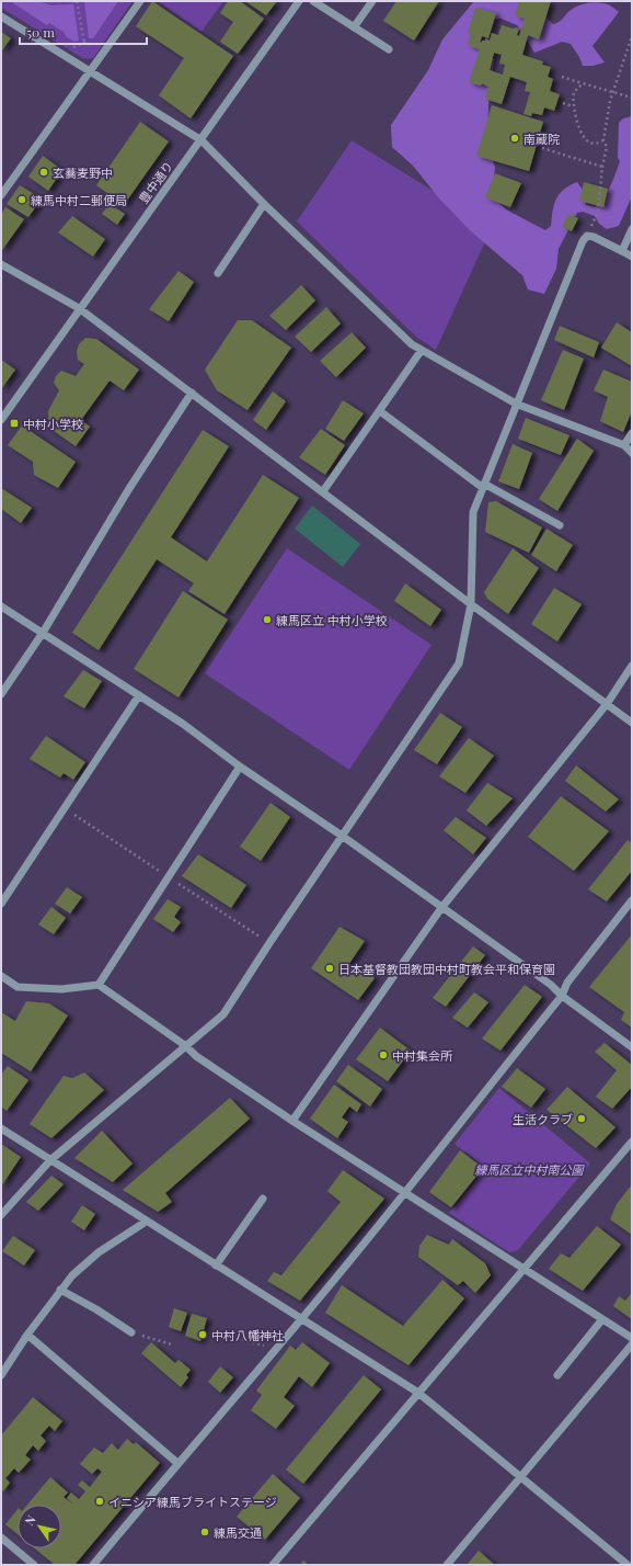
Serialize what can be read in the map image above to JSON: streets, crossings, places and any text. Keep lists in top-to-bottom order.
{
  "streets": {
    "street": ["豊中通り"]
  },
  "parks": ["練馬区立中村南公園"],
  "places": {
    "other": [
      "南蔵院",
      "玄蕎麦野中",
      "練馬中村二郵便局",
      "練馬区立 中村小学校",
      "日本基督教団教団中村町教会平和保育園",
      "中村集会所",
      "生活クラブ",
      "中村八幡神社",
      "イニシア練馬ブライトステージ",
      "練馬交通"
    ],
    "transit": ["中村小学校"]
  },
  "scale_bar": "50 m",
  "north": "top left"
}
